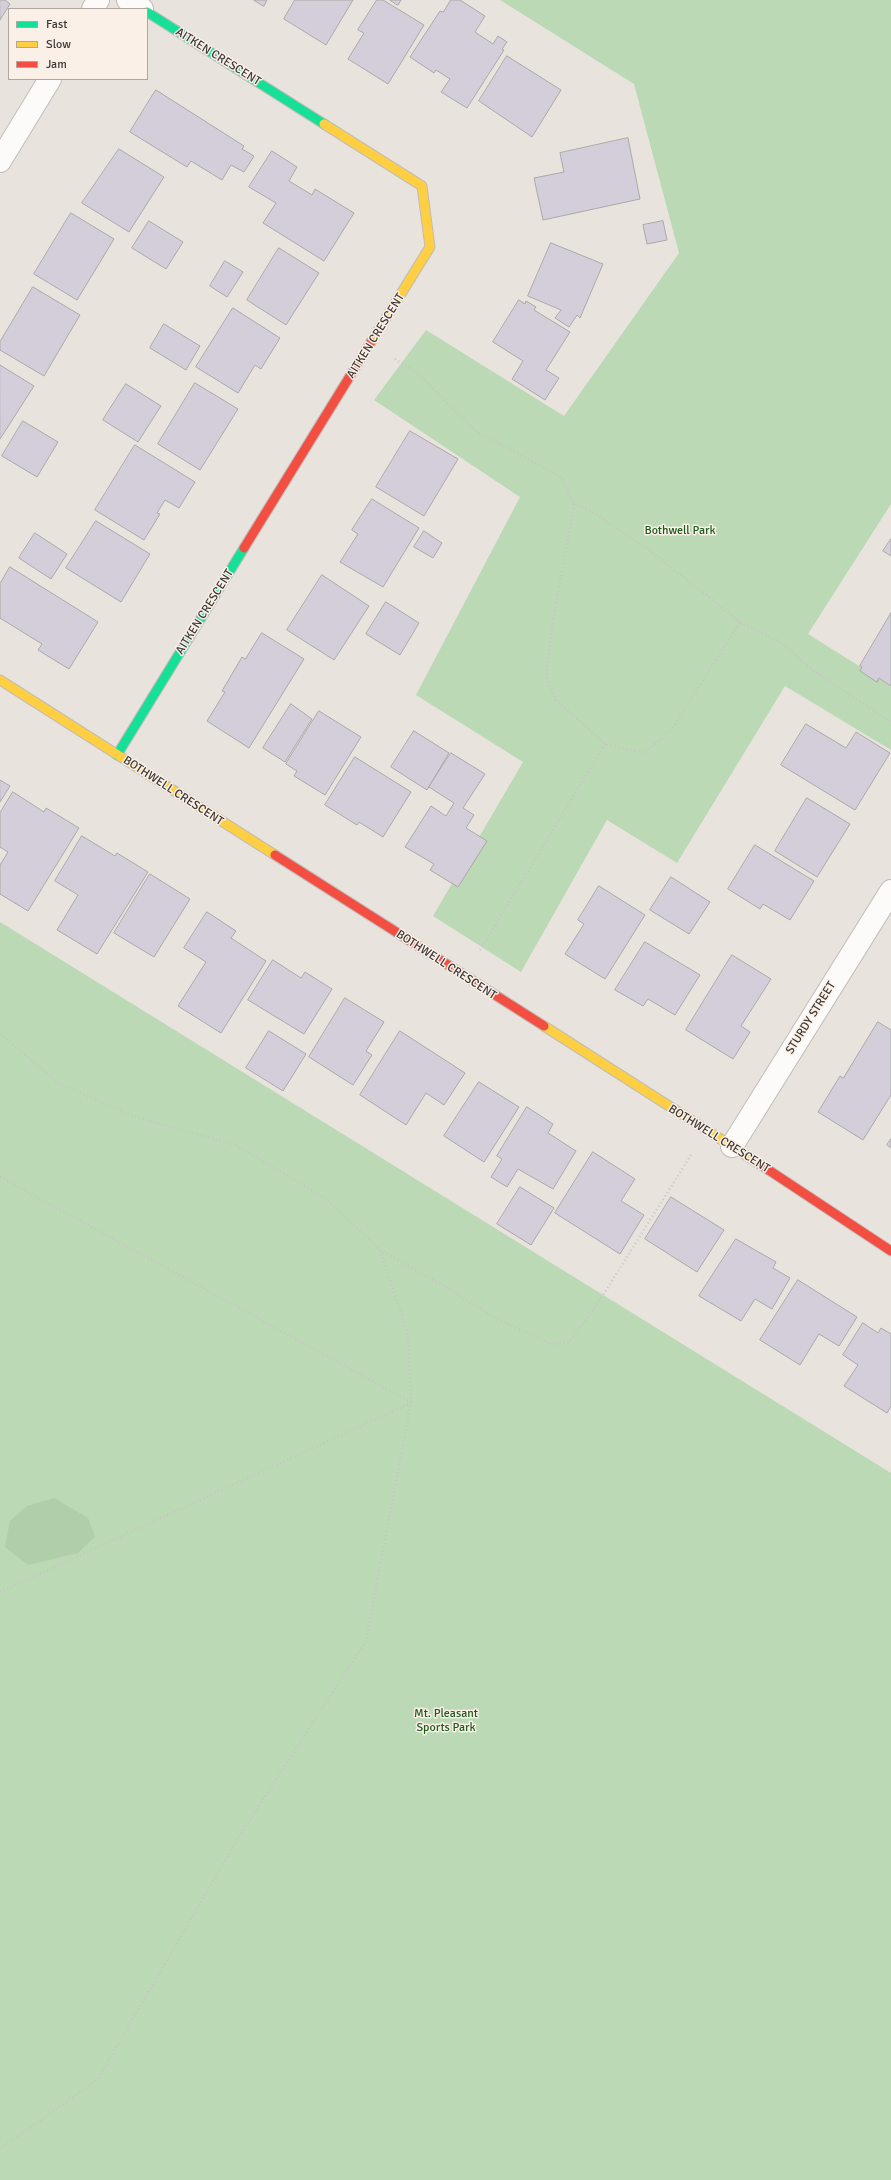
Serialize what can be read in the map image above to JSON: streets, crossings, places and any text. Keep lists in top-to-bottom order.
{
  "streets": {
    "street": ["AITKEN CRESCENT", "BOTHWELL CRESCENT", "STURDY STREET"]
  },
  "crossings": [
    ["AITKEN CRESCENT", "BOTHWELL CRESCENT"],
    ["BOTHWELL CRESCENT", "STURDY STREET"]
  ],
  "parks": ["Bothwell Park", "Mt. Pleasant Sports Park"],
  "legend": ["Fast", "Slow", "Jam"]
}
